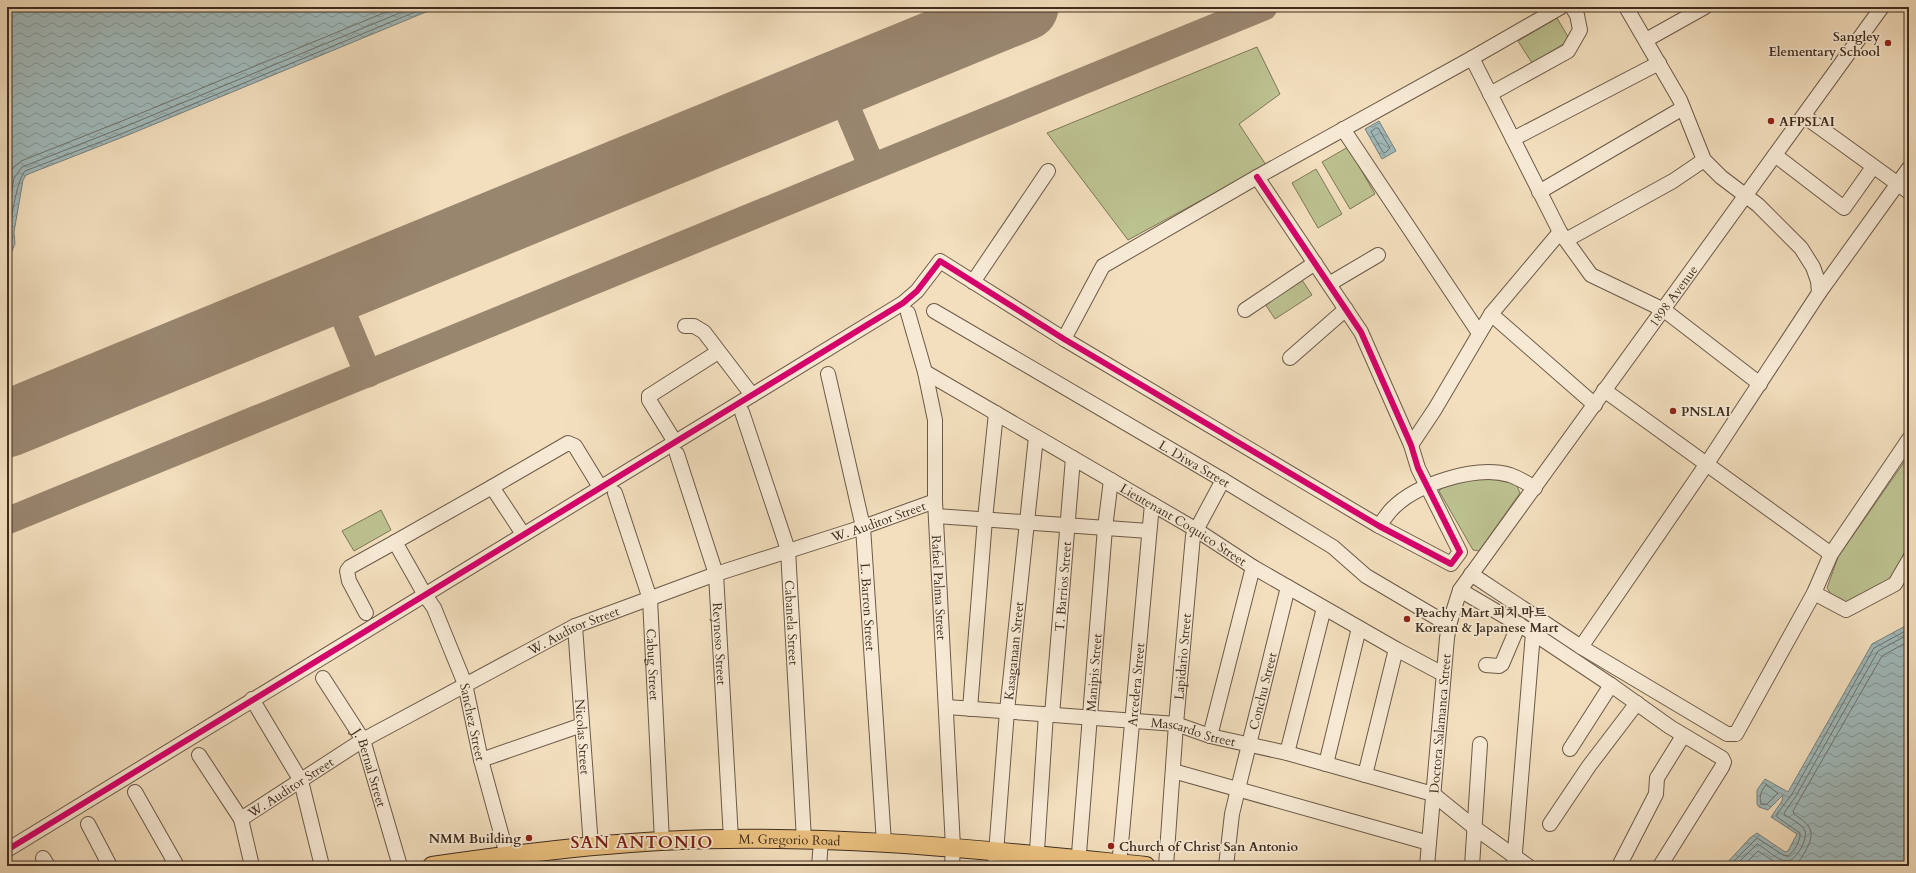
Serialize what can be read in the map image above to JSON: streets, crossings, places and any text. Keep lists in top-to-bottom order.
{
  "streets": {
    "main road": ["M. Gregorio Road"],
    "street": [
      "1898 Avenue",
      "L. Diwa Street",
      "W. Auditor Street",
      "Lieutenant Coquico Street",
      "T. Barrios Street",
      "Rafael Palma Street",
      "L. Barron Street",
      "Cabanela Street",
      "Reynoso Street",
      "Kasaganaan Street",
      "Lapidario Street",
      "Cabug Street",
      "Manipis Street",
      "Arcedera Street",
      "Conchu Street",
      "Sanchez Street",
      "Doctora Salamanca Street",
      "Mascardo Street",
      "Nicolas Street",
      "J. Bernal Street"
    ]
  },
  "crossings": [
    ["1898 Avenue", "Doctora Salamanca Street"],
    ["L. Diwa Street", "Lapidario Street"],
    ["L. Diwa Street", "Doctora Salamanca Street"],
    ["W. Auditor Street", "Rafael Palma Street"],
    ["W. Auditor Street", "L. Barron Street"],
    ["W. Auditor Street", "Cabanela Street"],
    ["W. Auditor Street", "Reynoso Street"],
    ["W. Auditor Street", "Cabug Street"],
    ["W. Auditor Street", "Sanchez Street"],
    ["W. Auditor Street", "Nicolas Street"],
    ["W. Auditor Street", "J. Bernal Street"],
    ["Lieutenant Coquico Street", "T. Barrios Street"],
    ["Lieutenant Coquico Street", "Rafael Palma Street"],
    ["Lieutenant Coquico Street", "Kasaganaan Street"],
    ["Lieutenant Coquico Street", "Lapidario Street"],
    ["Lieutenant Coquico Street", "Manipis Street"],
    ["Lieutenant Coquico Street", "Arcedera Street"],
    ["Lieutenant Coquico Street", "Conchu Street"],
    ["Lieutenant Coquico Street", "Doctora Salamanca Street"],
    ["T. Barrios Street", "Mascardo Street"],
    ["T. Barrios Street", "M. Gregorio Road"],
    ["Rafael Palma Street", "Mascardo Street"],
    ["Rafael Palma Street", "M. Gregorio Road"],
    ["L. Barron Street", "M. Gregorio Road"],
    ["Cabanela Street", "M. Gregorio Road"],
    ["Reynoso Street", "M. Gregorio Road"],
    ["Kasaganaan Street", "Mascardo Street"],
    ["Kasaganaan Street", "M. Gregorio Road"],
    ["Lapidario Street", "Mascardo Street"],
    ["Cabug Street", "M. Gregorio Road"],
    ["Manipis Street", "Mascardo Street"],
    ["Manipis Street", "M. Gregorio Road"],
    ["Arcedera Street", "Mascardo Street"],
    ["Arcedera Street", "M. Gregorio Road"],
    ["Conchu Street", "Mascardo Street"],
    ["Sanchez Street", "M. Gregorio Road"],
    ["Doctora Salamanca Street", "Mascardo Street"],
    ["Nicolas Street", "M. Gregorio Road"]
  ],
  "districts": ["SAN ANTONIO"],
  "places": [
    "Sangley Elementary School",
    "AFPSLAI",
    "PNSLAI",
    "Peachy Mart 피치 마트 Korean & Japanese Mart",
    "NMM Building",
    "Church of Christ San Antonio"
  ]
}
